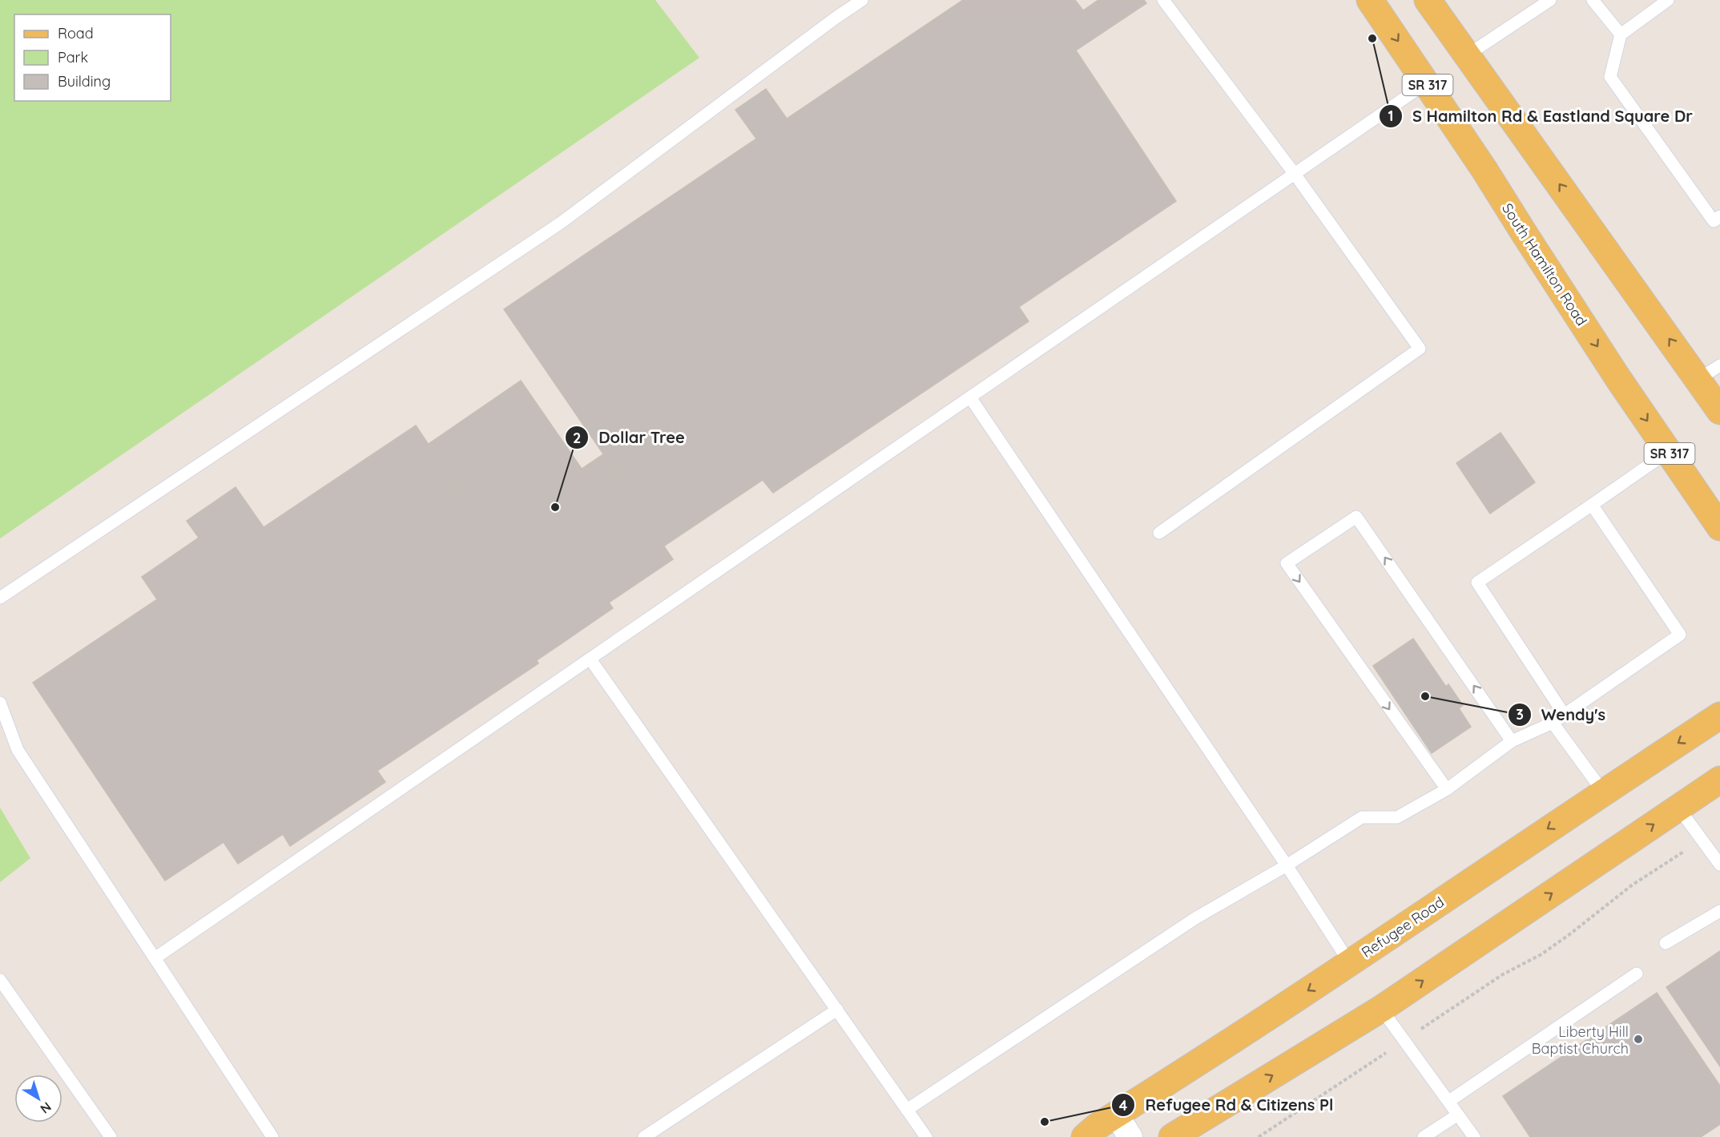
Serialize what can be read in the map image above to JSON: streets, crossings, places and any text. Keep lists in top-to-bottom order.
{
  "streets": {
    "main road": ["SR 317", "South Hamilton Road", "Refugee Road"]
  },
  "places": [
    "S Hamilton Rd & Eastland Square Dr",
    "Dollar Tree",
    "Wendy's",
    "Liberty Hill Baptist Church",
    "Refugee Rd & Citizens Pl"
  ],
  "legend": ["Road", "Park", "Building"],
  "north": "bottom right"
}
